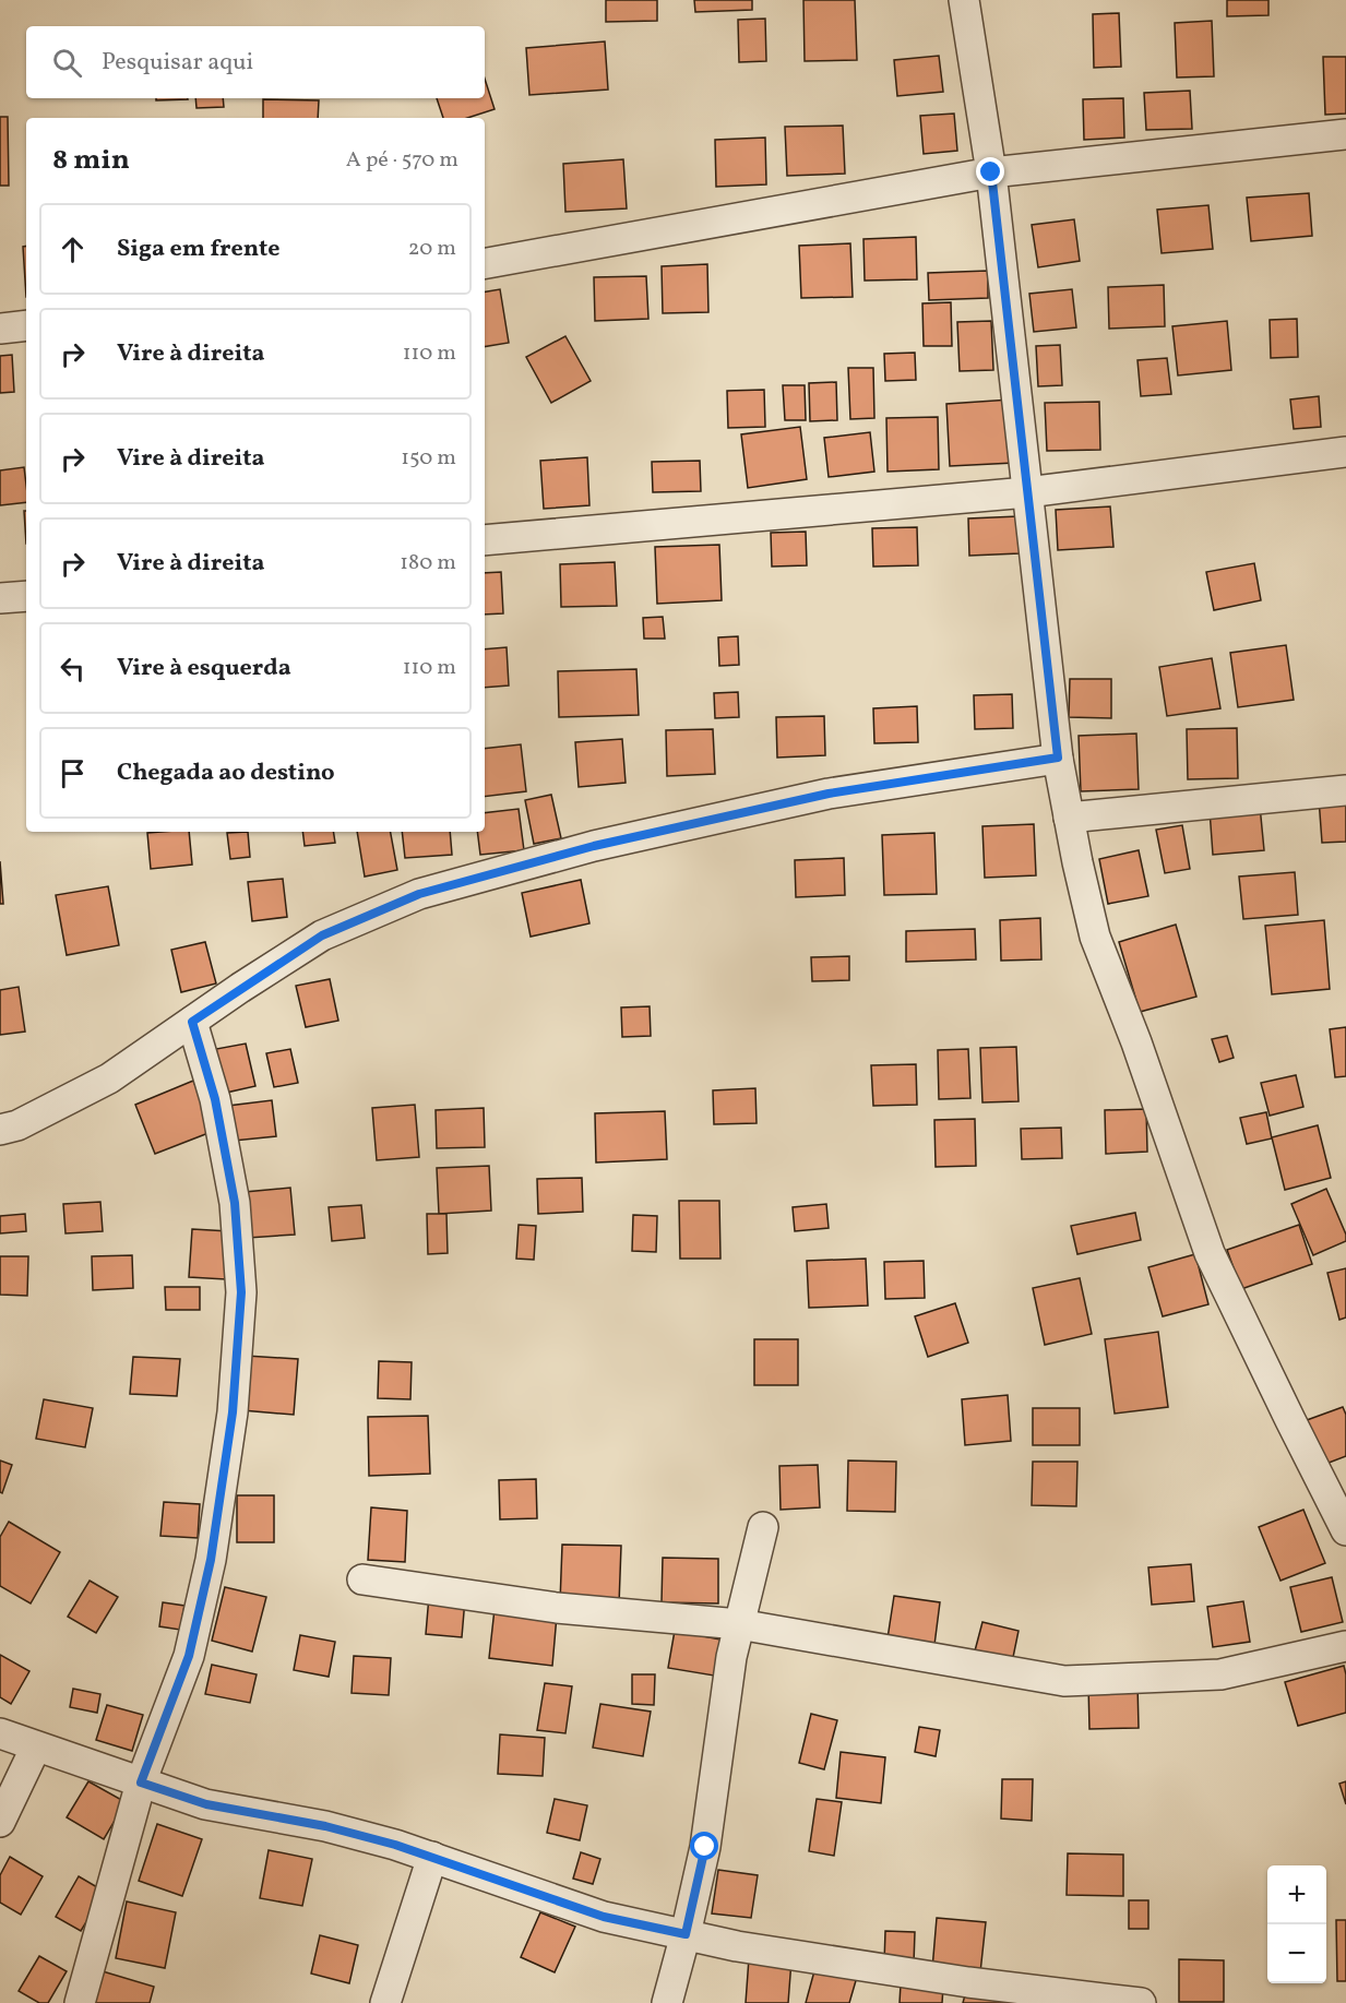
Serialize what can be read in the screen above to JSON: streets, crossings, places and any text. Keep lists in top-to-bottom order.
{
  "page": {
    "search": "Pesquisar aqui",
    "heading": ["8 min", "A pé · 570 m"],
    "list": [
      ["Siga em frente", "20 m"],
      ["Vire à direita", "110 m"],
      ["Vire à direita", "150 m"],
      ["Vire à direita", "180 m"],
      ["Vire à esquerda", "110 m"],
      "Chegada ao destino"
    ],
    "map_buttons": ["+", "−"]
  }
}
